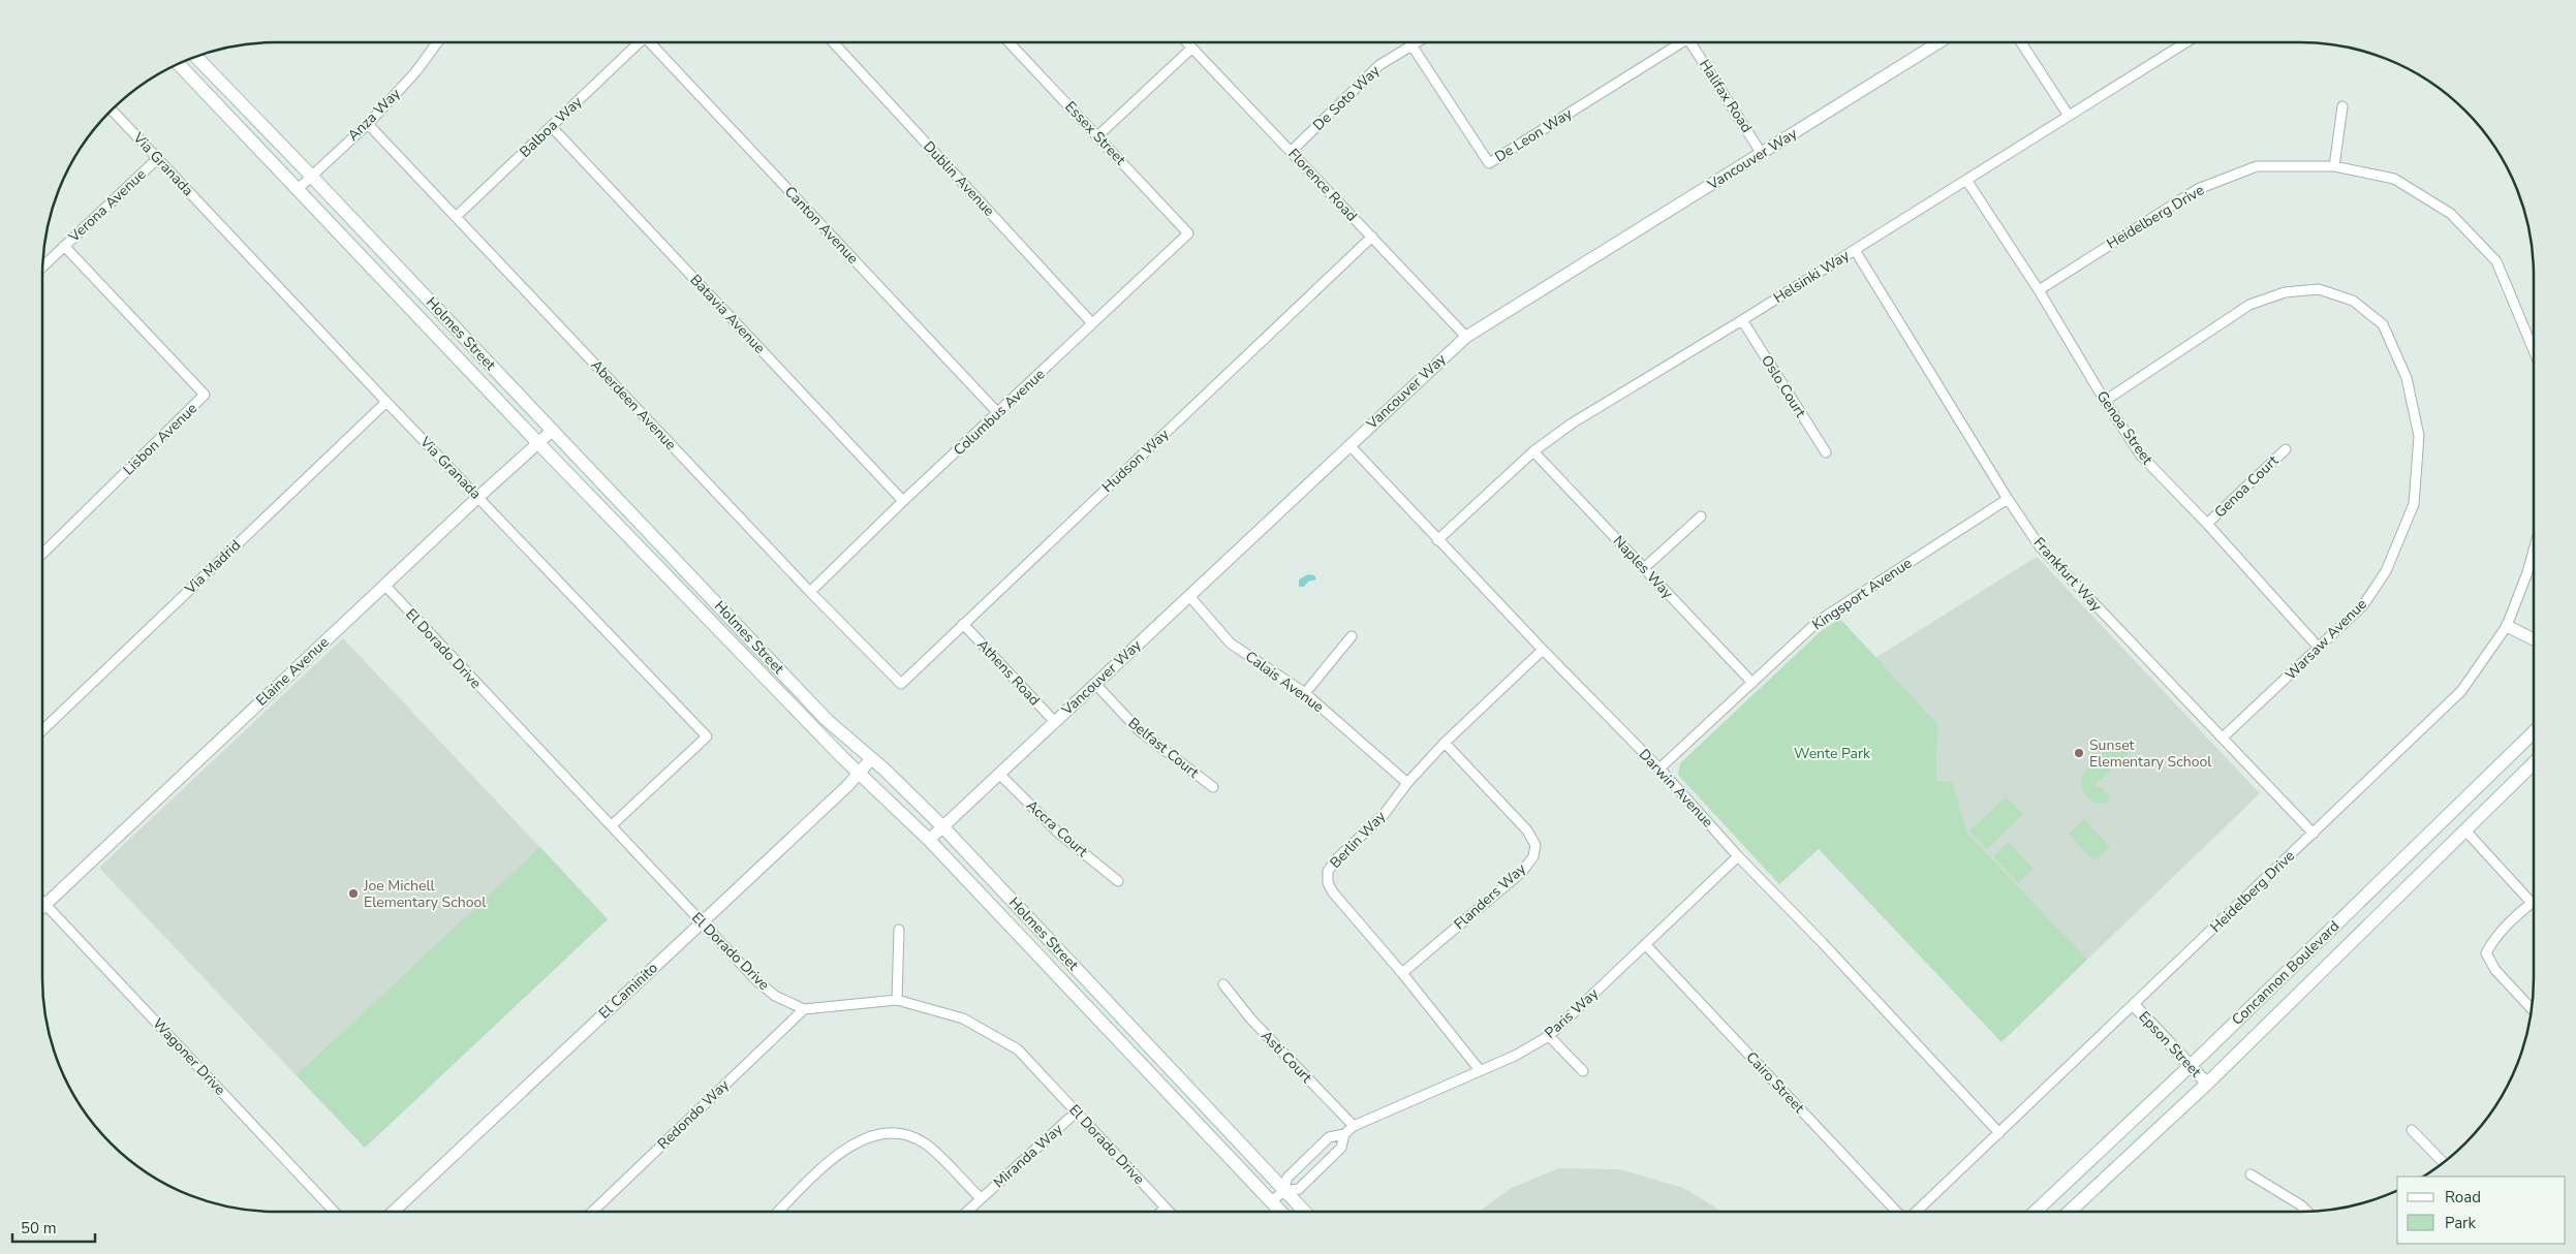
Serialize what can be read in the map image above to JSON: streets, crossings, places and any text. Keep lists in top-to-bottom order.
{
  "streets": {
    "main road": ["Holmes Street", "Concannon Boulevard"],
    "street": [
      "Halifax Road",
      "De Soto Way",
      "Anza Way",
      "Balboa Way",
      "Essex Street",
      "De Leon Way",
      "Vancouver Way",
      "Via Granada",
      "Dublin Avenue",
      "Florence Road",
      "Verona Avenue",
      "Heidelberg Drive",
      "Canton Avenue",
      "Helsinki Way",
      "Batavia Avenue",
      "Oslo Court",
      "Aberdeen Avenue",
      "Columbus Avenue",
      "Genoa Street",
      "Lisbon Avenue",
      "Hudson Way",
      "Genoa Court",
      "Via Madrid",
      "Naples Way",
      "Frankfurt Way",
      "Kingsport Avenue",
      "Warsaw Avenue",
      "El Dorado Drive",
      "Elaine Avenue",
      "Athens Road",
      "Calais Avenue",
      "Belfast Court",
      "Darwin Avenue",
      "Accra Court",
      "Berlin Way",
      "Flanders Way",
      "El Caminito",
      "Paris Way",
      "Epson Street",
      "Wagoner Drive",
      "Asti Court",
      "Cairo Street",
      "Redondo Way",
      "Miranda Way"
    ]
  },
  "crossings": [
    ["Halifax Road", "Vancouver Way"],
    ["De Soto Way", "De Leon Way"],
    ["De Soto Way", "Florence Road"],
    ["Anza Way", "Holmes Street"],
    ["Anza Way", "Aberdeen Avenue"],
    ["Balboa Way", "Batavia Avenue"],
    ["Balboa Way", "Aberdeen Avenue"],
    ["Essex Street", "Columbus Avenue"],
    ["Vancouver Way", "Florence Road"],
    ["Vancouver Way", "Holmes Street"],
    ["Vancouver Way", "Athens Road"],
    ["Vancouver Way", "Calais Avenue"],
    ["Vancouver Way", "Belfast Court"],
    ["Vancouver Way", "Darwin Avenue"],
    ["Vancouver Way", "Accra Court"],
    ["Via Granada", "Verona Avenue"],
    ["Via Granada", "Via Madrid"],
    ["Via Granada", "El Dorado Drive"],
    ["Via Granada", "Elaine Avenue"],
    ["Dublin Avenue", "Columbus Avenue"],
    ["Florence Road", "Hudson Way"],
    ["Verona Avenue", "Lisbon Avenue"],
    ["Heidelberg Drive", "Genoa Street"],
    ["Heidelberg Drive", "Frankfurt Way"],
    ["Heidelberg Drive", "Darwin Avenue"],
    ["Heidelberg Drive", "Epson Street"],
    ["Canton Avenue", "Columbus Avenue"],
    ["Helsinki Way", "Oslo Court"],
    ["Helsinki Way", "Genoa Street"],
    ["Helsinki Way", "Naples Way"],
    ["Helsinki Way", "Frankfurt Way"],
    ["Helsinki Way", "Darwin Avenue"],
    ["Batavia Avenue", "Columbus Avenue"],
    ["Holmes Street", "Elaine Avenue"],
    ["Holmes Street", "El Caminito"],
    ["Holmes Street", "Paris Way"],
    ["Aberdeen Avenue", "Columbus Avenue"],
    ["Aberdeen Avenue", "Hudson Way"],
    ["Genoa Street", "Genoa Court"],
    ["Genoa Street", "Warsaw Avenue"],
    ["Hudson Way", "Athens Road"],
    ["Naples Way", "Kingsport Avenue"],
    ["Frankfurt Way", "Kingsport Avenue"],
    ["Frankfurt Way", "Warsaw Avenue"],
    ["Kingsport Avenue", "Darwin Avenue"],
    ["El Dorado Drive", "Elaine Avenue"],
    ["El Dorado Drive", "El Caminito"],
    ["El Dorado Drive", "Redondo Way"],
    ["El Dorado Drive", "Miranda Way"],
    ["Elaine Avenue", "Wagoner Drive"],
    ["Calais Avenue", "Berlin Way"],
    ["Darwin Avenue", "Berlin Way"],
    ["Darwin Avenue", "Paris Way"],
    ["Berlin Way", "Flanders Way"],
    ["Berlin Way", "Paris Way"],
    ["Concannon Boulevard", "Epson Street"],
    ["Paris Way", "Asti Court"],
    ["Paris Way", "Cairo Street"]
  ],
  "parks": ["Wente Park"],
  "places": ["Sunset Elementary School", "Joe Michell Elementary School"],
  "legend": ["Road", "Park"],
  "scale_bar": "50 m"
}
